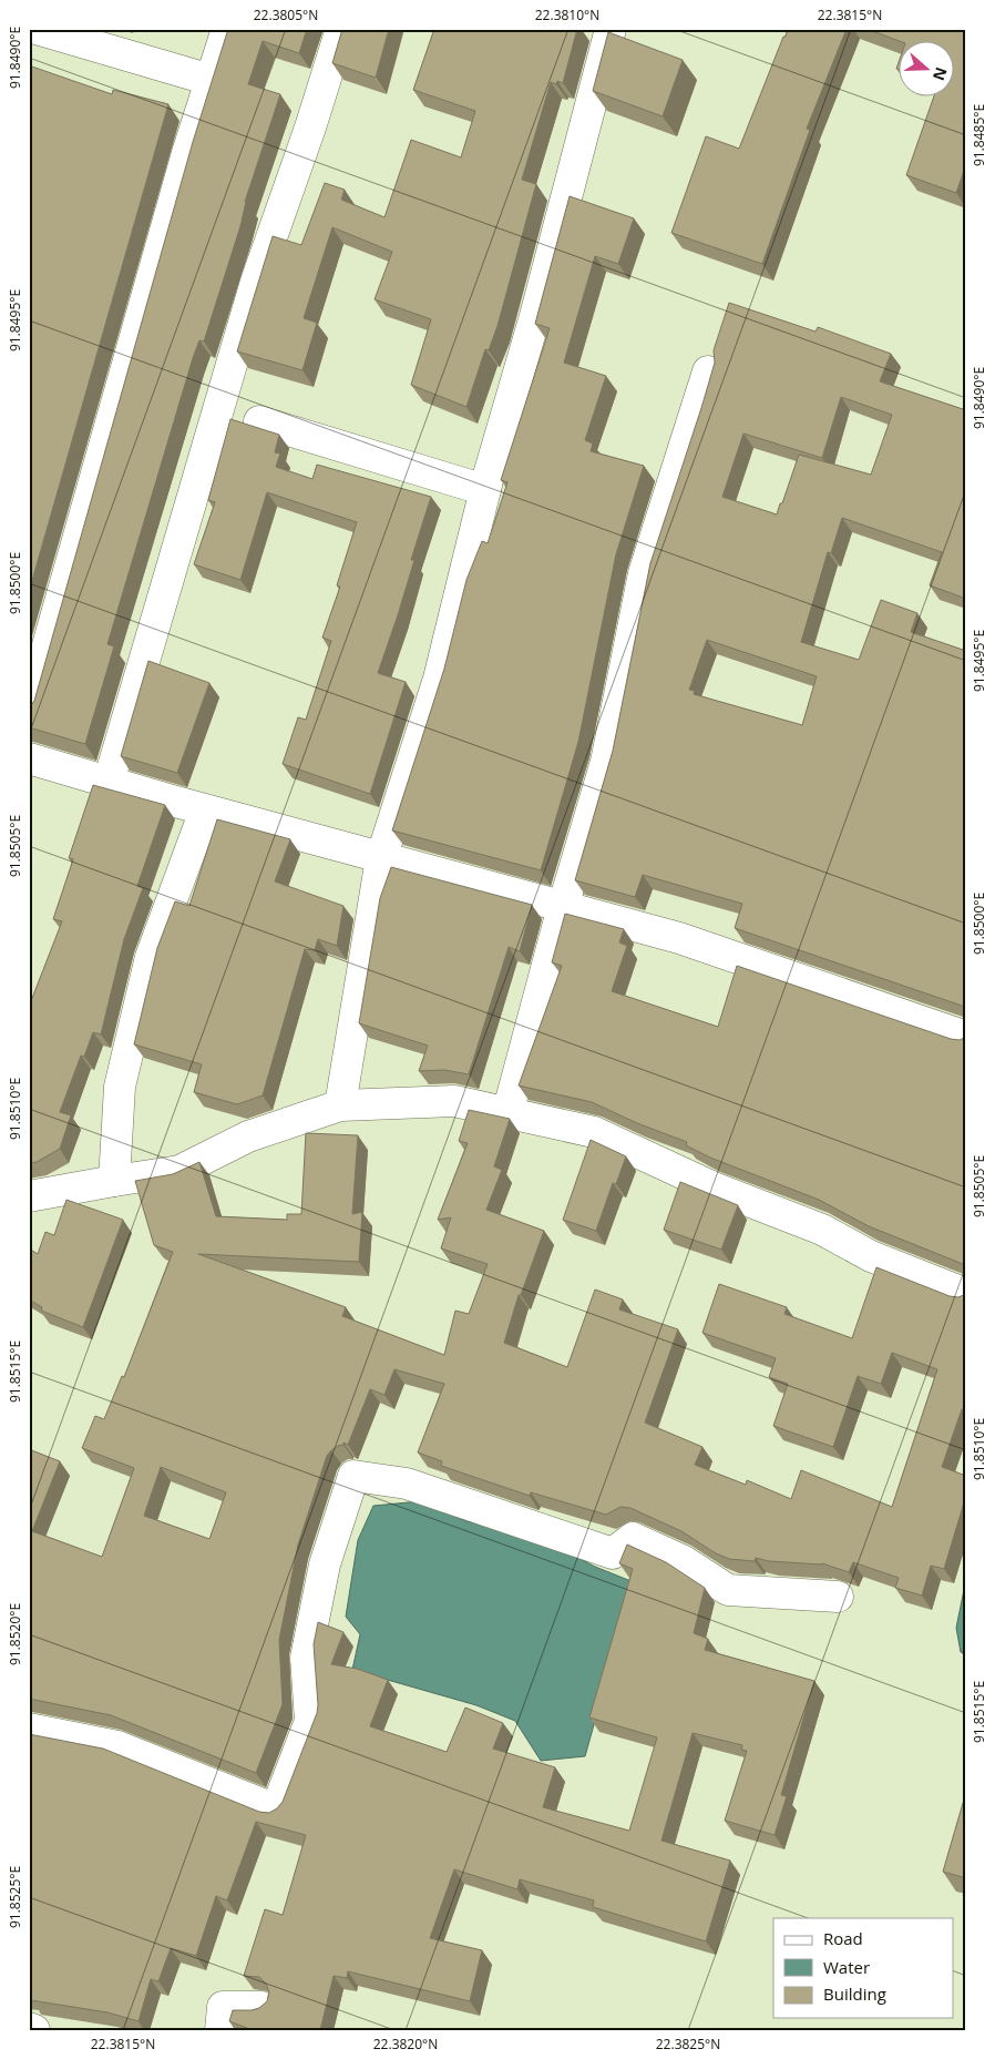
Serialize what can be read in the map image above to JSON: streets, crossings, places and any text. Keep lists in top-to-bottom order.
{
  "legend": ["Road", "Water", "Building"],
  "north": "right",
  "coordinates": [
    "22.3805°N",
    "22.3810°N",
    "22.3815°N",
    "91.8490°E",
    "91.8485°E",
    "91.8495°E",
    "91.8500°E",
    "91.8505°E",
    "91.8510°E",
    "91.8515°E",
    "91.8520°E",
    "91.8525°E",
    "22.3820°N",
    "22.3825°N"
  ]
}
